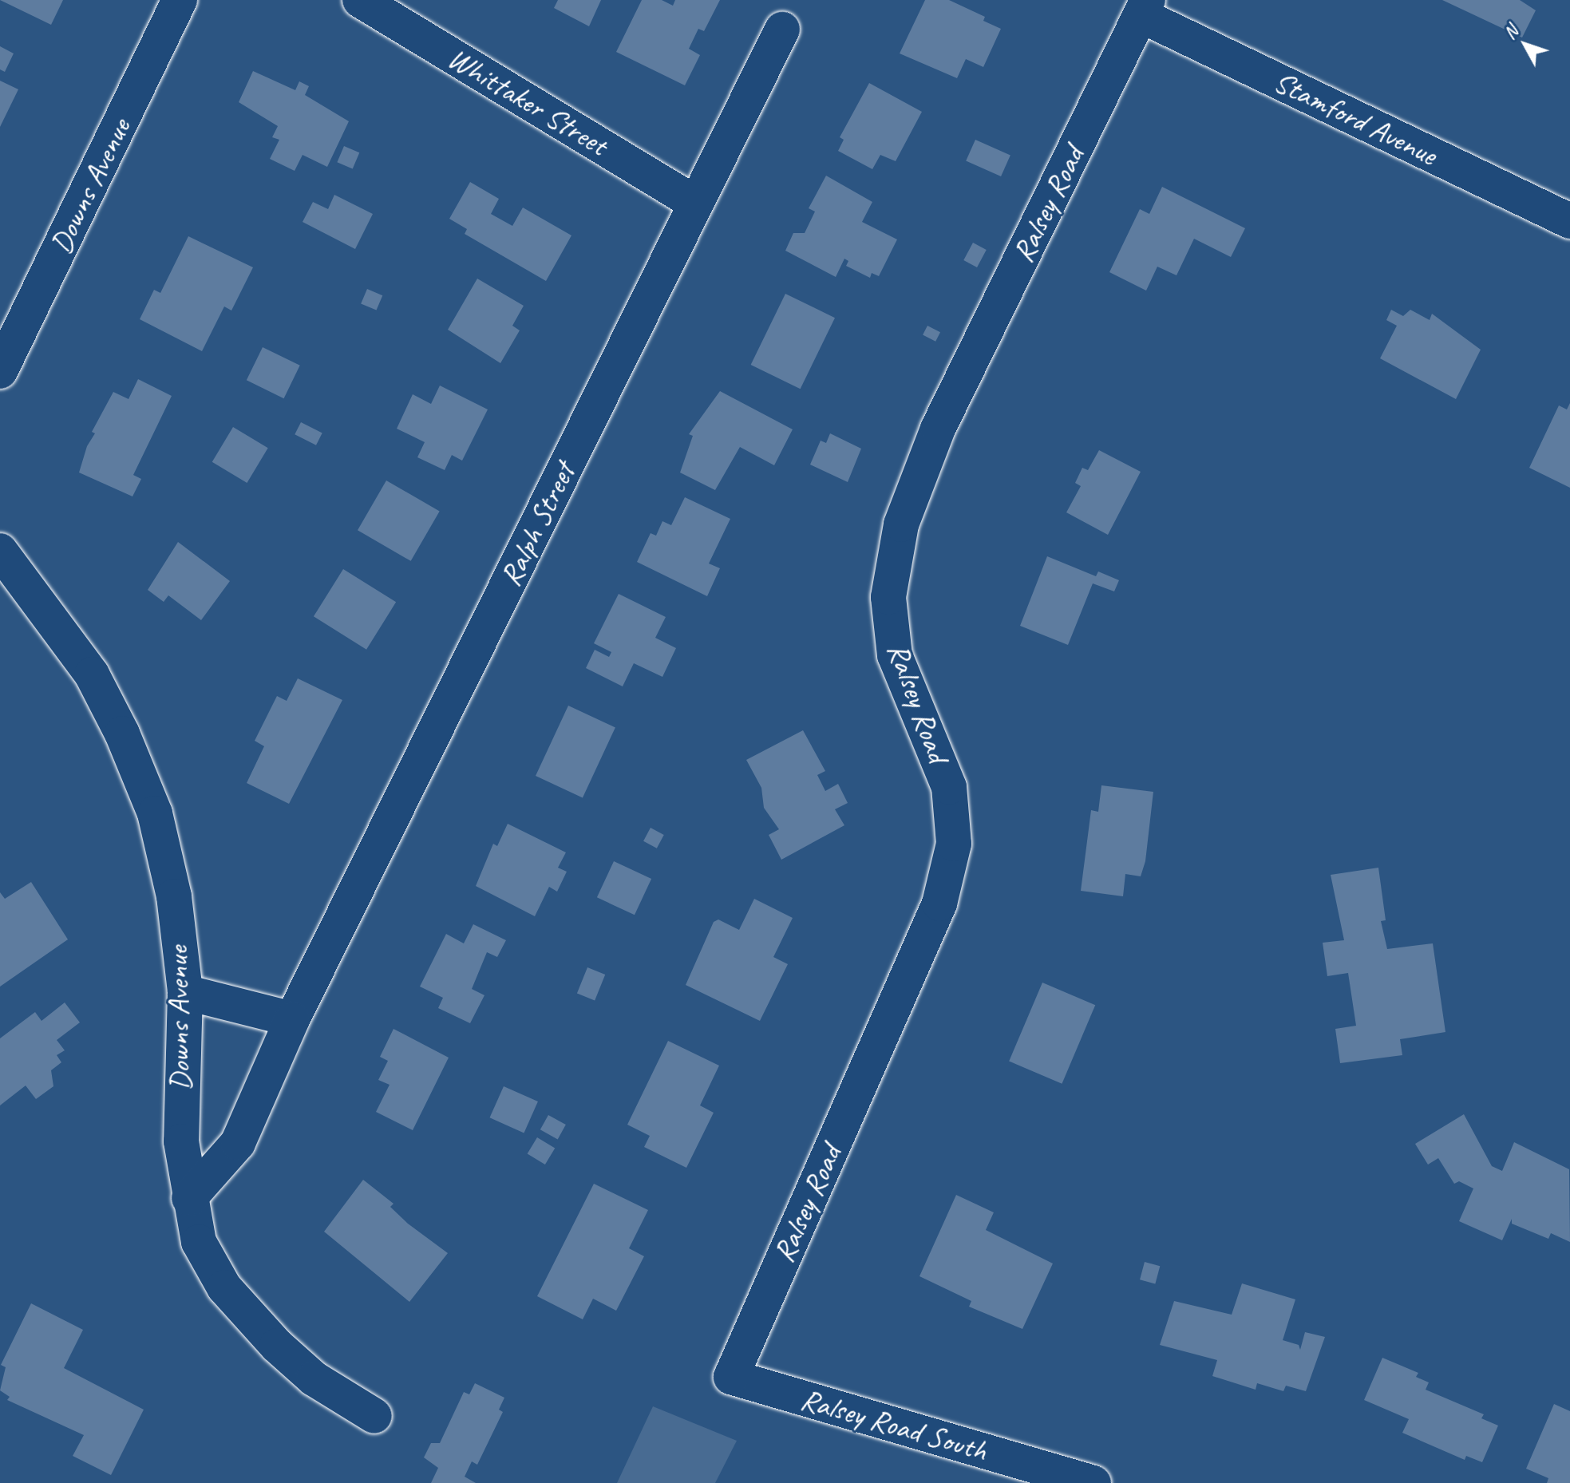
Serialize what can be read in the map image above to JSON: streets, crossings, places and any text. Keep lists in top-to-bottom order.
{
  "streets": {
    "street": [
      "Whittaker Street",
      "Stamford Avenue",
      "Downs Avenue",
      "Ralsey Road",
      "Ralph Street",
      "Ralsey Road South"
    ]
  },
  "crossings": [
    ["Whittaker Street", "Ralph Street"],
    ["Stamford Avenue", "Ralsey Road"],
    ["Downs Avenue", "Ralph Street"],
    ["Ralsey Road", "Ralsey Road South"]
  ],
  "north": "top left"
}
